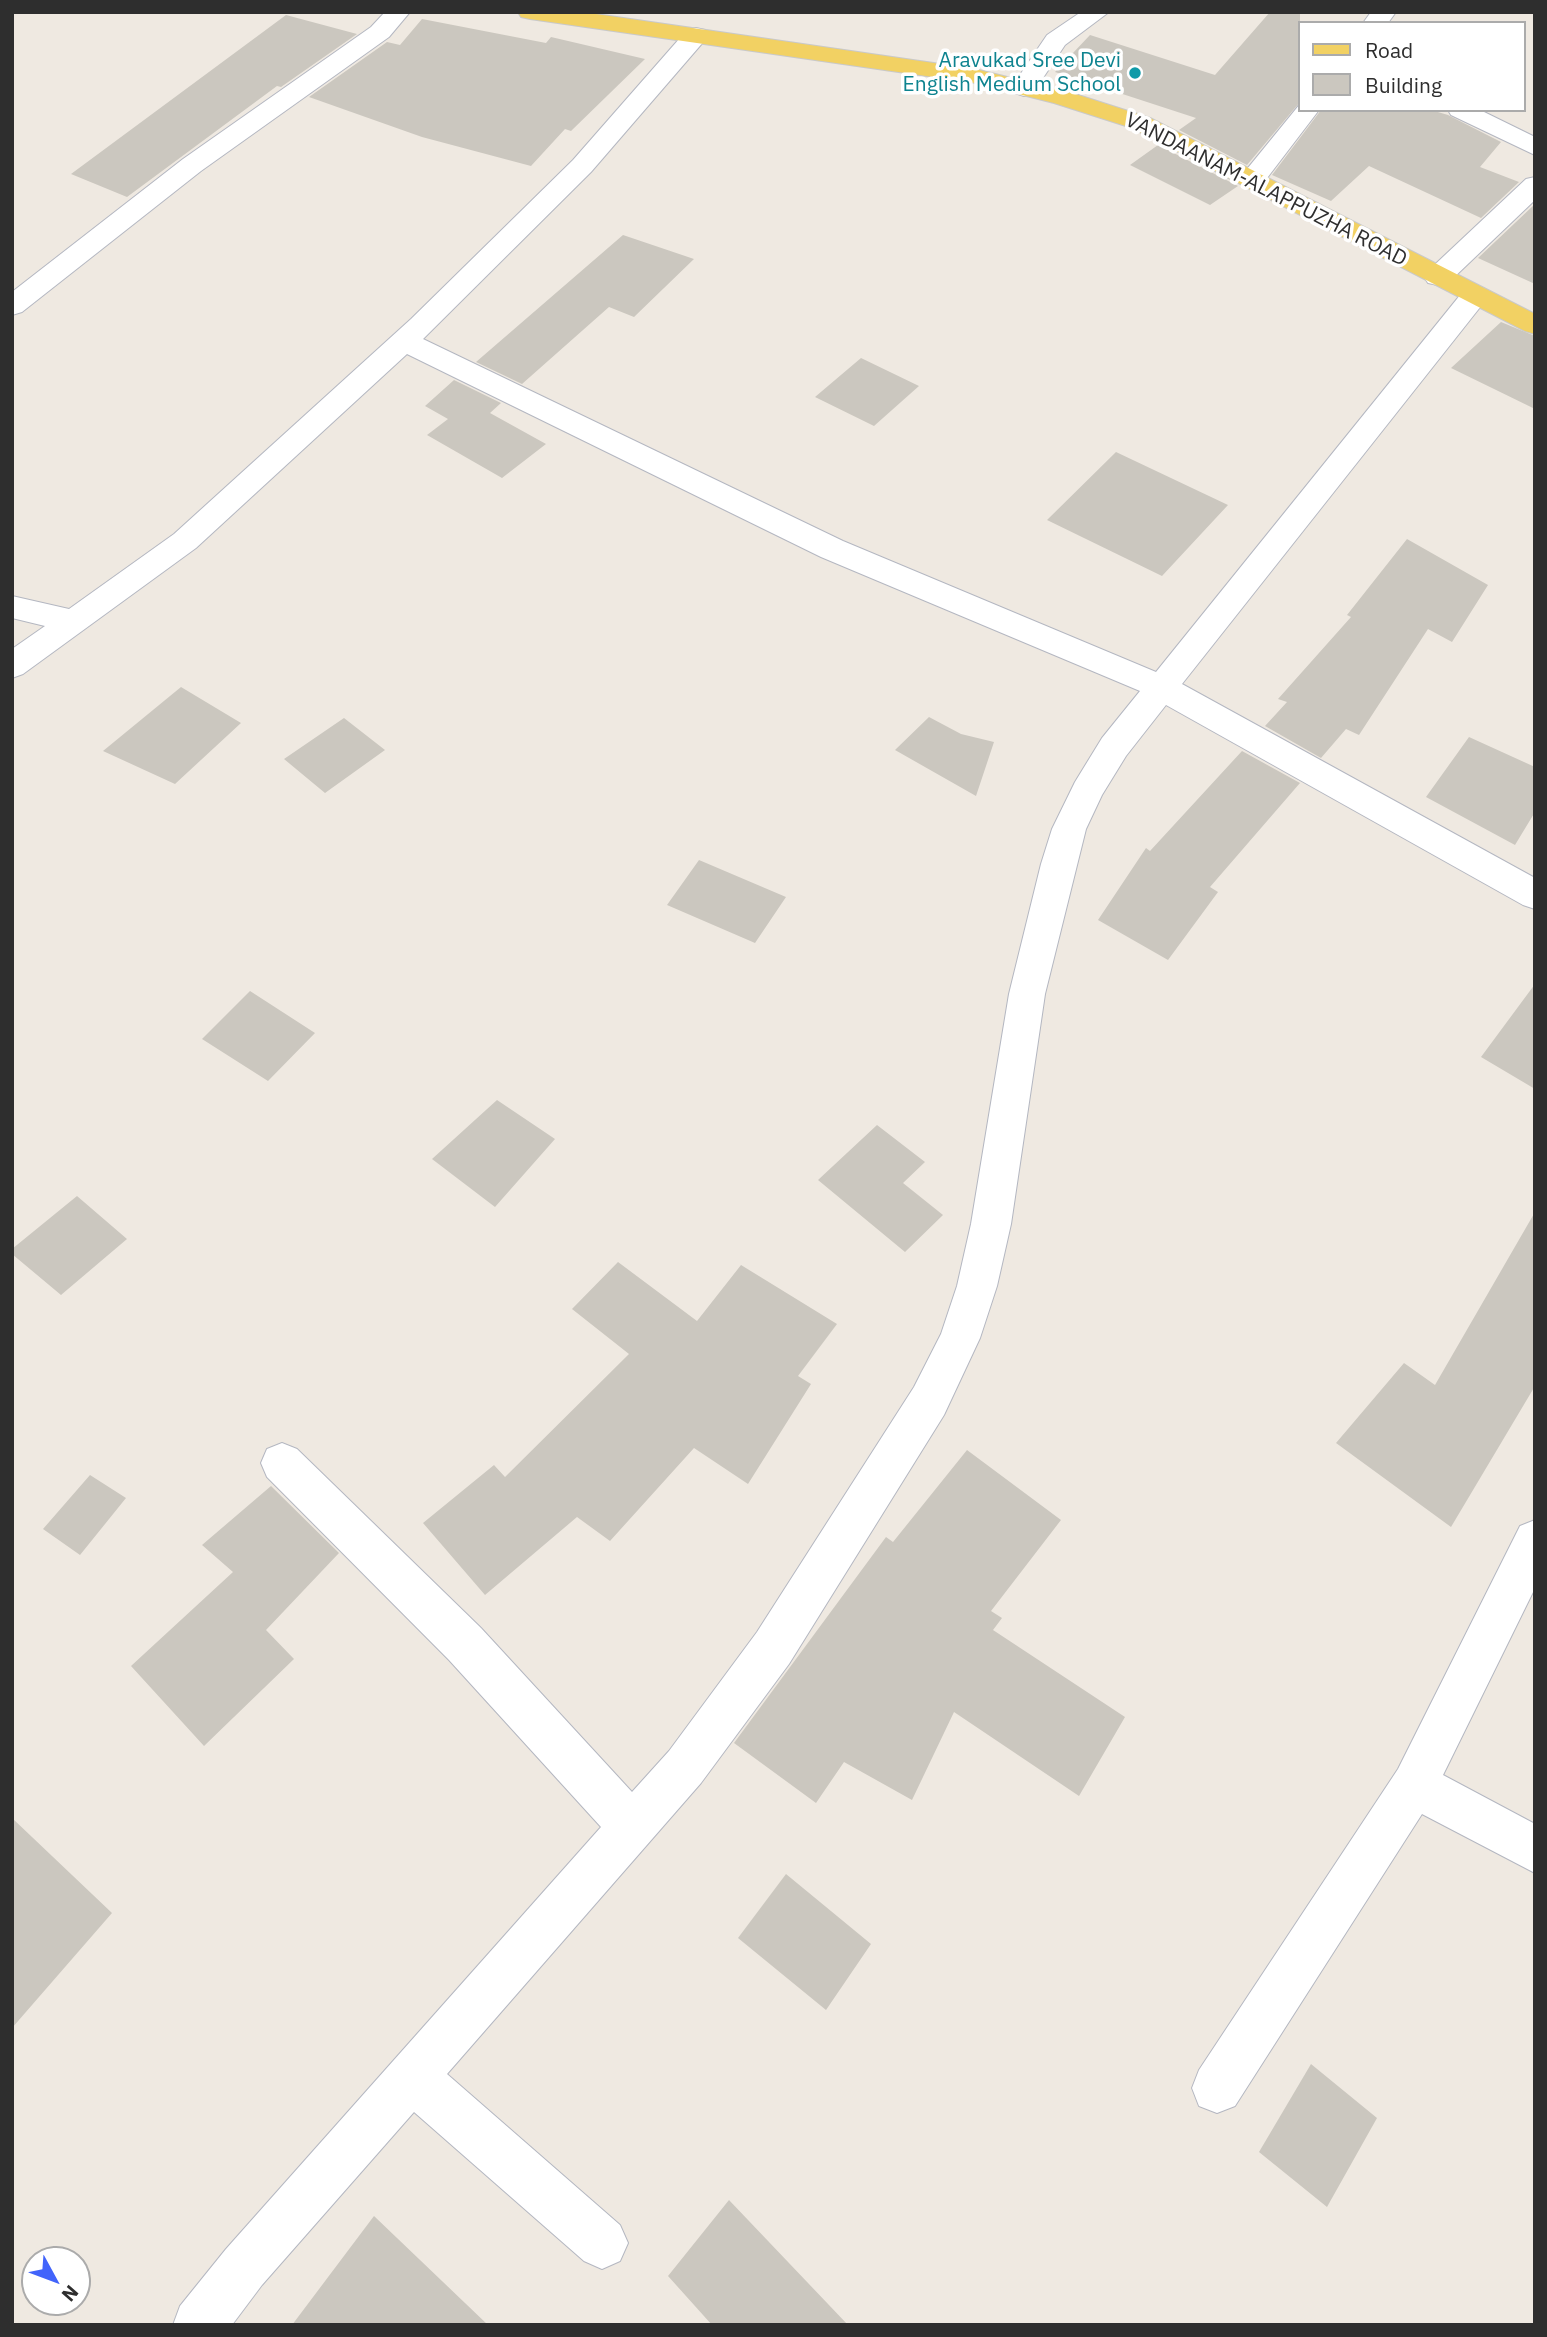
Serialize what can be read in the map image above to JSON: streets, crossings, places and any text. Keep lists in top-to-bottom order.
{
  "streets": {
    "main road": ["VANDAANAM-ALAPPUZHA ROAD"]
  },
  "places": ["Aravukad Sree Devi English Medium School"],
  "legend": ["Road", "Building"],
  "north": "bottom right"
}
